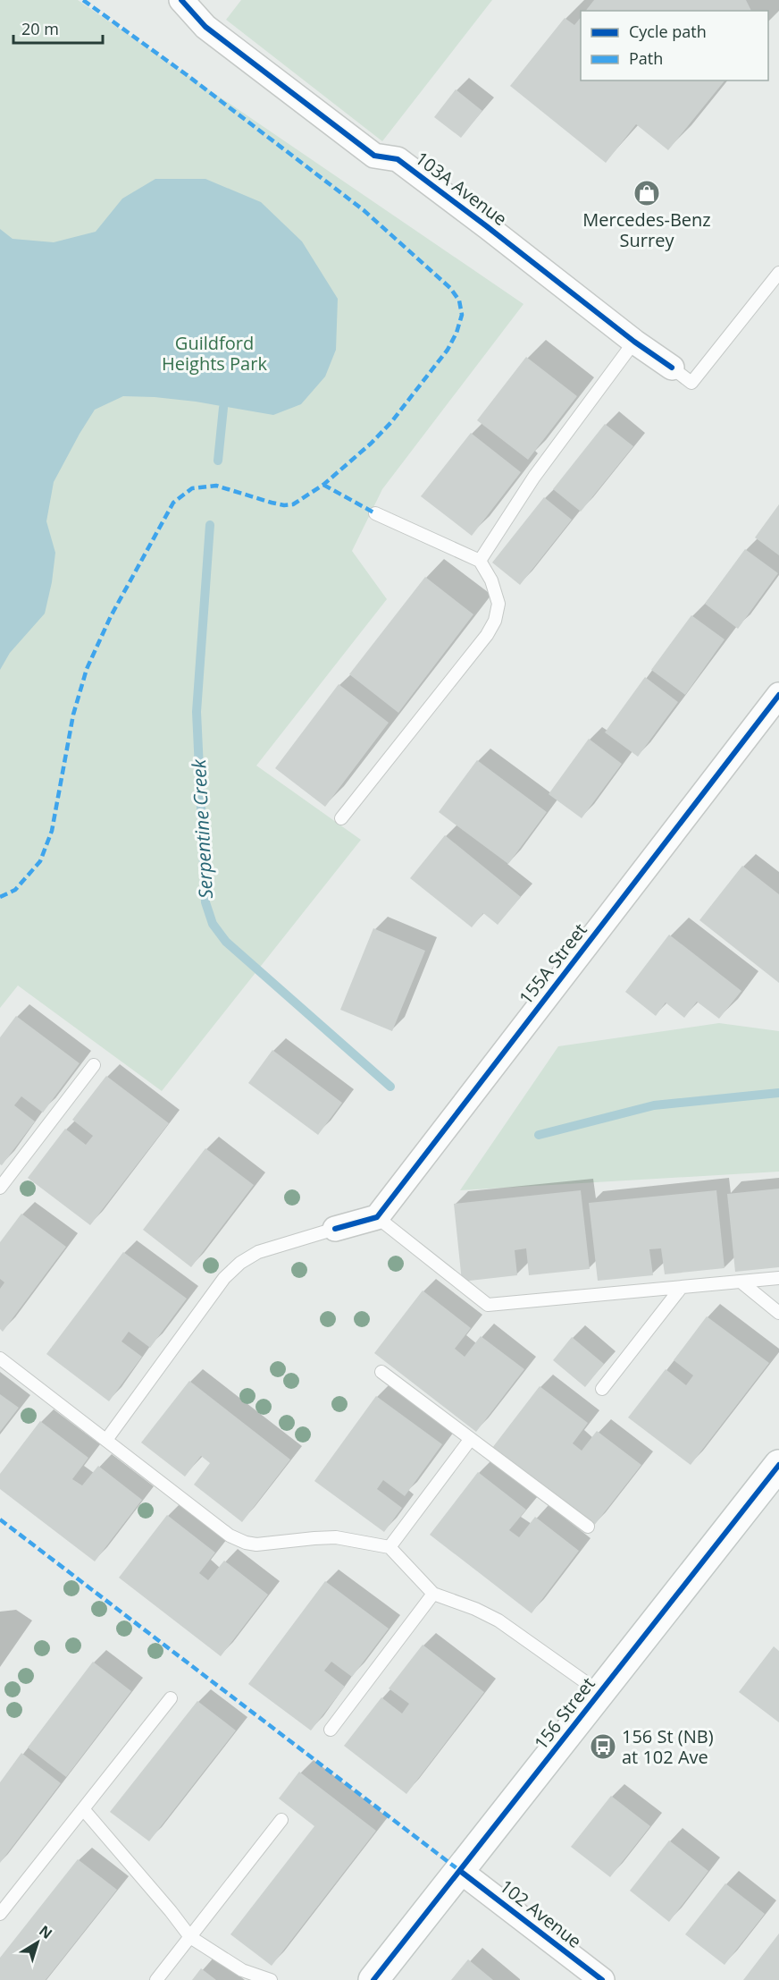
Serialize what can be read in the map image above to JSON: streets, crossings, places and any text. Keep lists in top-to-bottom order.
{
  "streets": {
    "main road": ["156 Street"],
    "street": ["103A Avenue", "155A Street", "102 Avenue"]
  },
  "crossings": [
    ["156 Street", "102 Avenue"]
  ],
  "water": ["Serpentine Creek"],
  "parks": ["Guildford Heights Park"],
  "places": {
    "shop": ["Mercedes-Benz Surrey"],
    "bus stop": ["156 St (NB) at 102 Ave"]
  },
  "legend": ["Cycle path", "Path"],
  "scale_bar": "20 m",
  "north": "top right"
}
